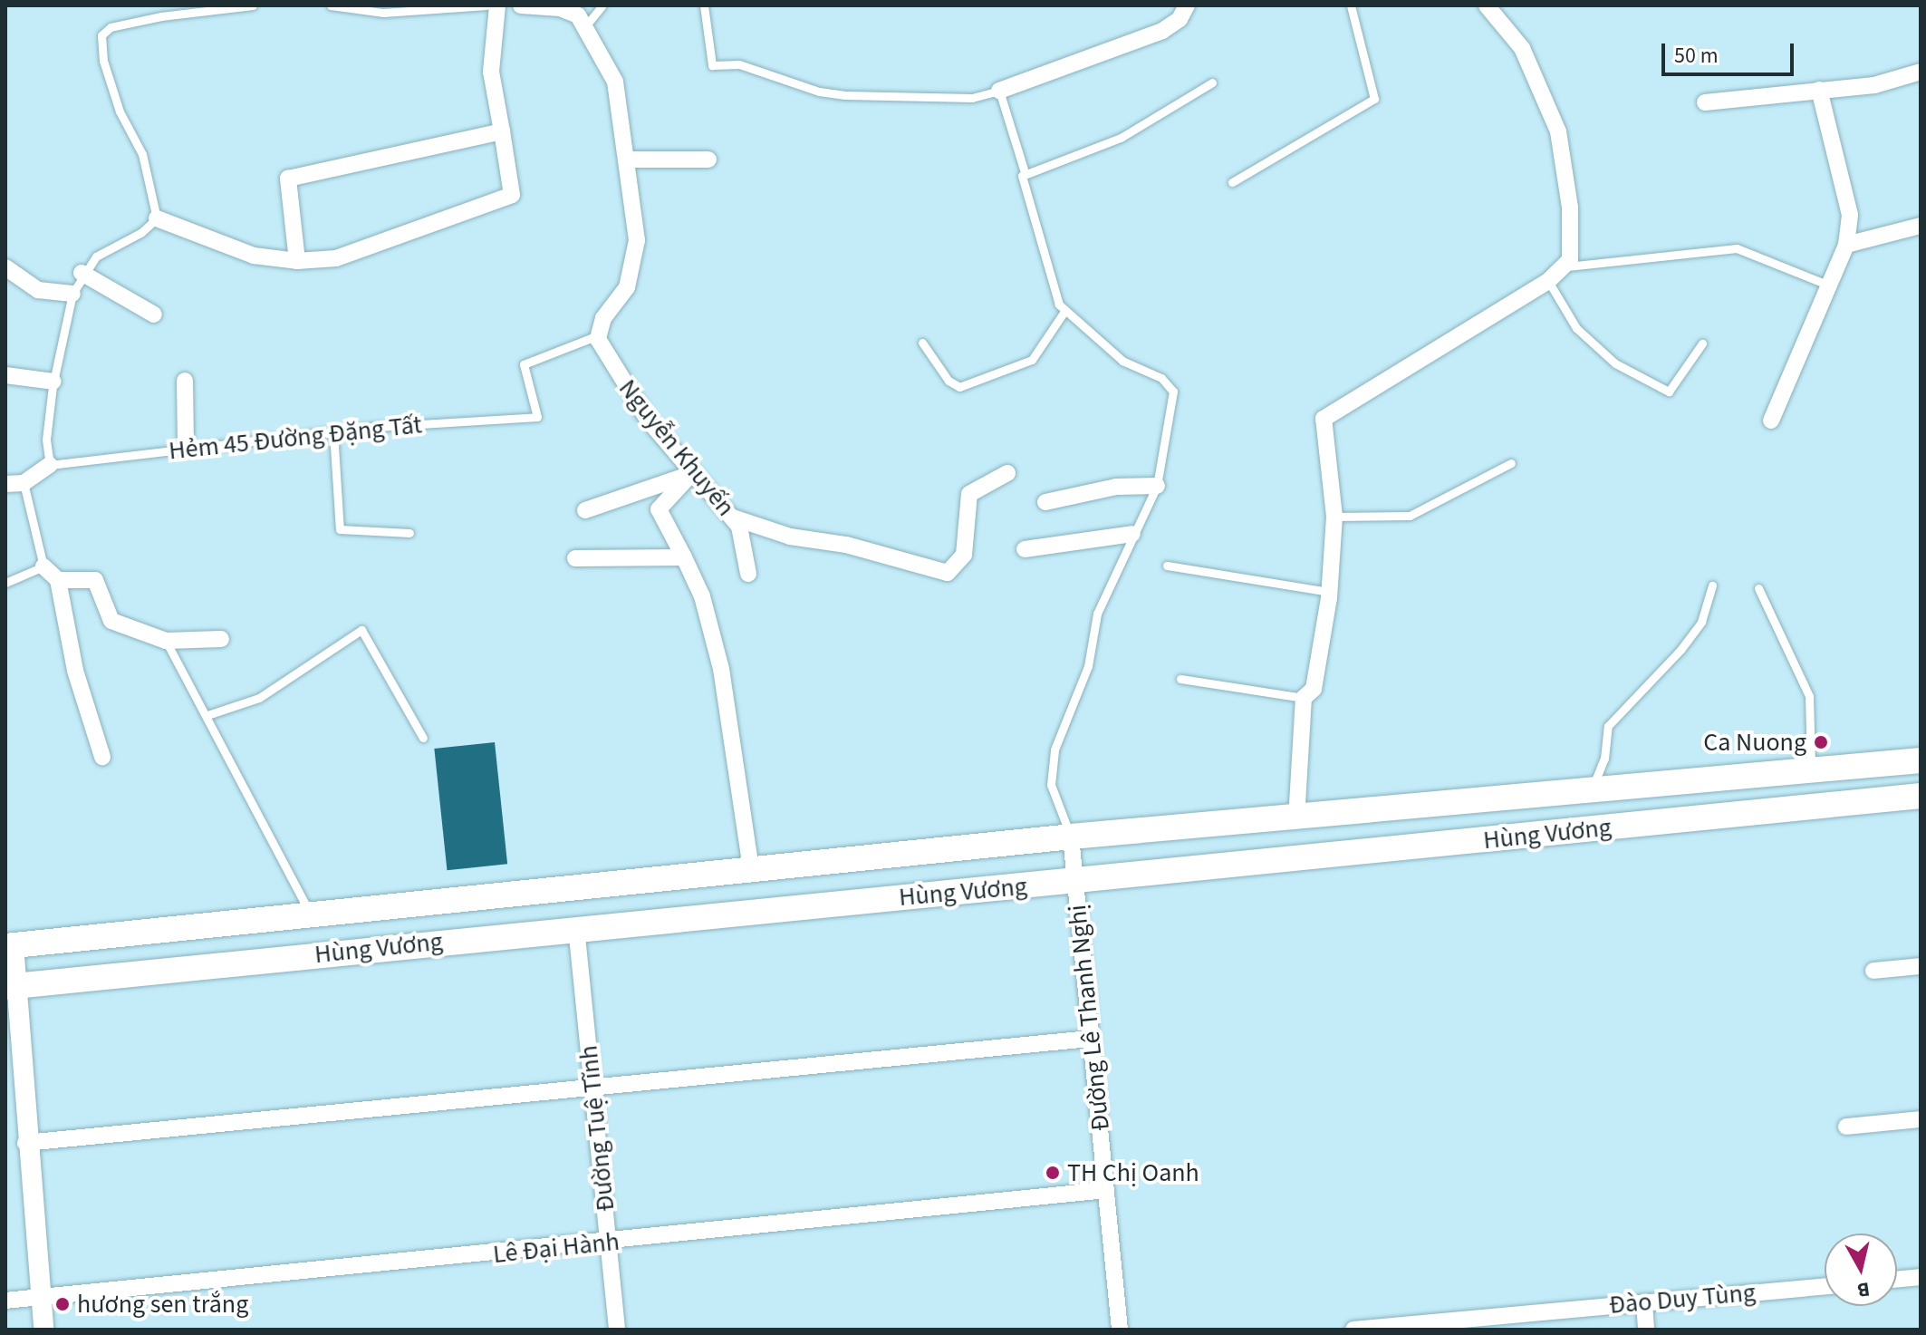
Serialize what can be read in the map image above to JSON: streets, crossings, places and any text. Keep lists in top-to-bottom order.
{
  "streets": {
    "main road": ["Hùng Vương"],
    "street": [
      "Hẻm 45 Đường Đặng Tất",
      "Nguyễn Khuyến",
      "Đường Lê Thanh Nghị",
      "Đường Tuệ Tĩnh",
      "Lê Đại Hành",
      "Đào Duy Tùng"
    ]
  },
  "crossings": [
    ["Hẻm 45 Đường Đặng Tất", "Nguyễn Khuyến"],
    ["Hùng Vương", "Đường Lê Thanh Nghị"],
    ["Hùng Vương", "Đường Tuệ Tĩnh"],
    ["Đường Lê Thanh Nghị", "Lê Đại Hành"],
    ["Đường Tuệ Tĩnh", "Lê Đại Hành"]
  ],
  "places": ["Ca Nuong", "TH Chị Oanh", "hương sen trắng"],
  "scale_bar": "50 m",
  "north": "bottom"
}
